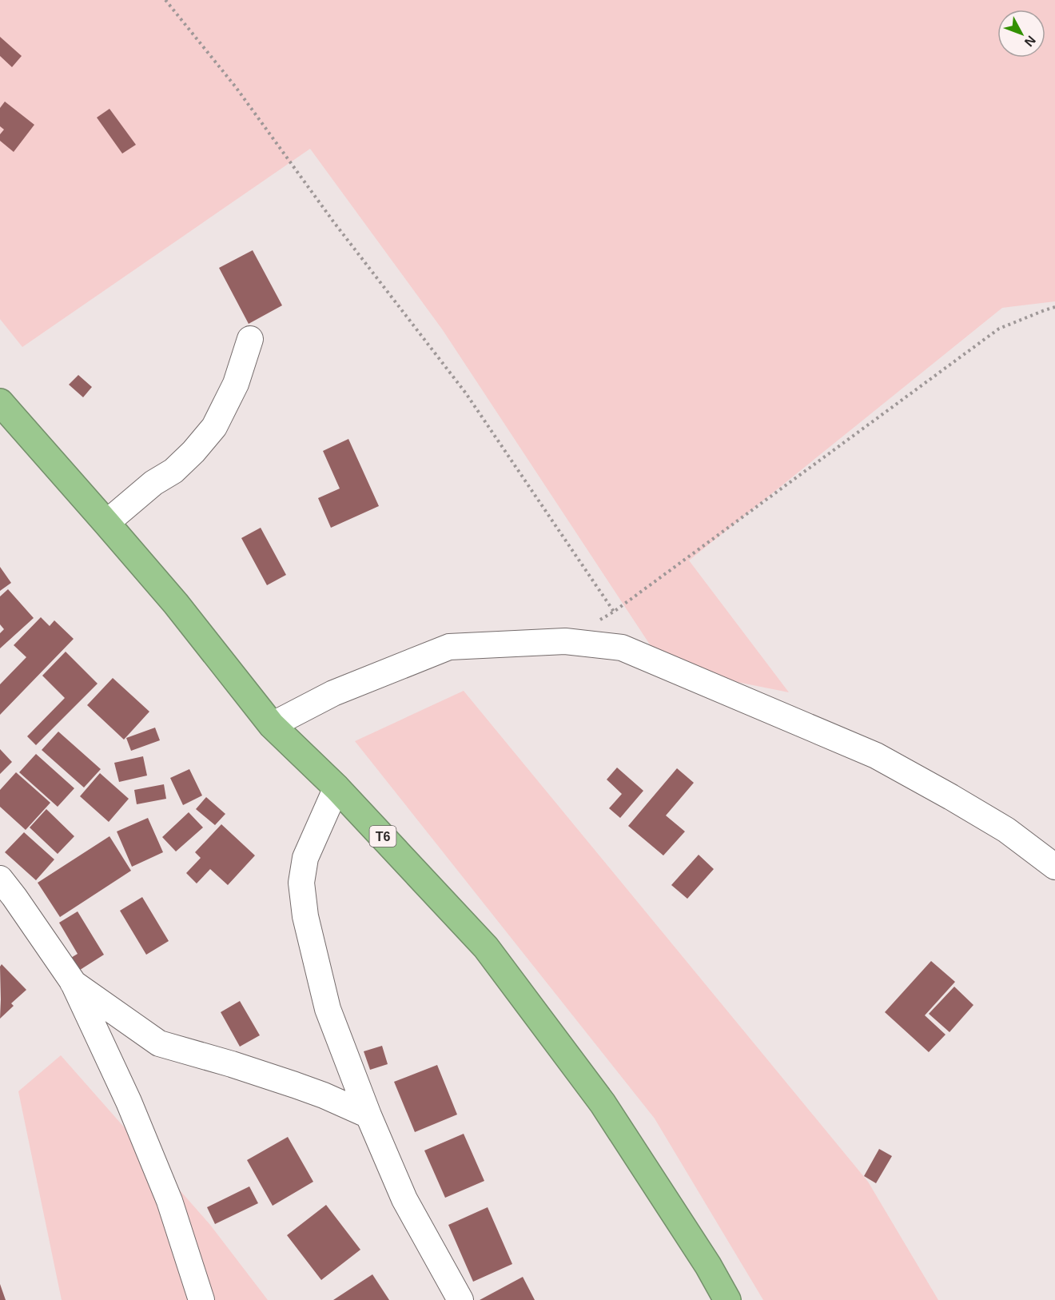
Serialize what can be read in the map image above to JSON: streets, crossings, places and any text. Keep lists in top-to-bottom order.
{
  "streets": {
    "highway": ["T6"]
  },
  "north": "bottom right"
}
